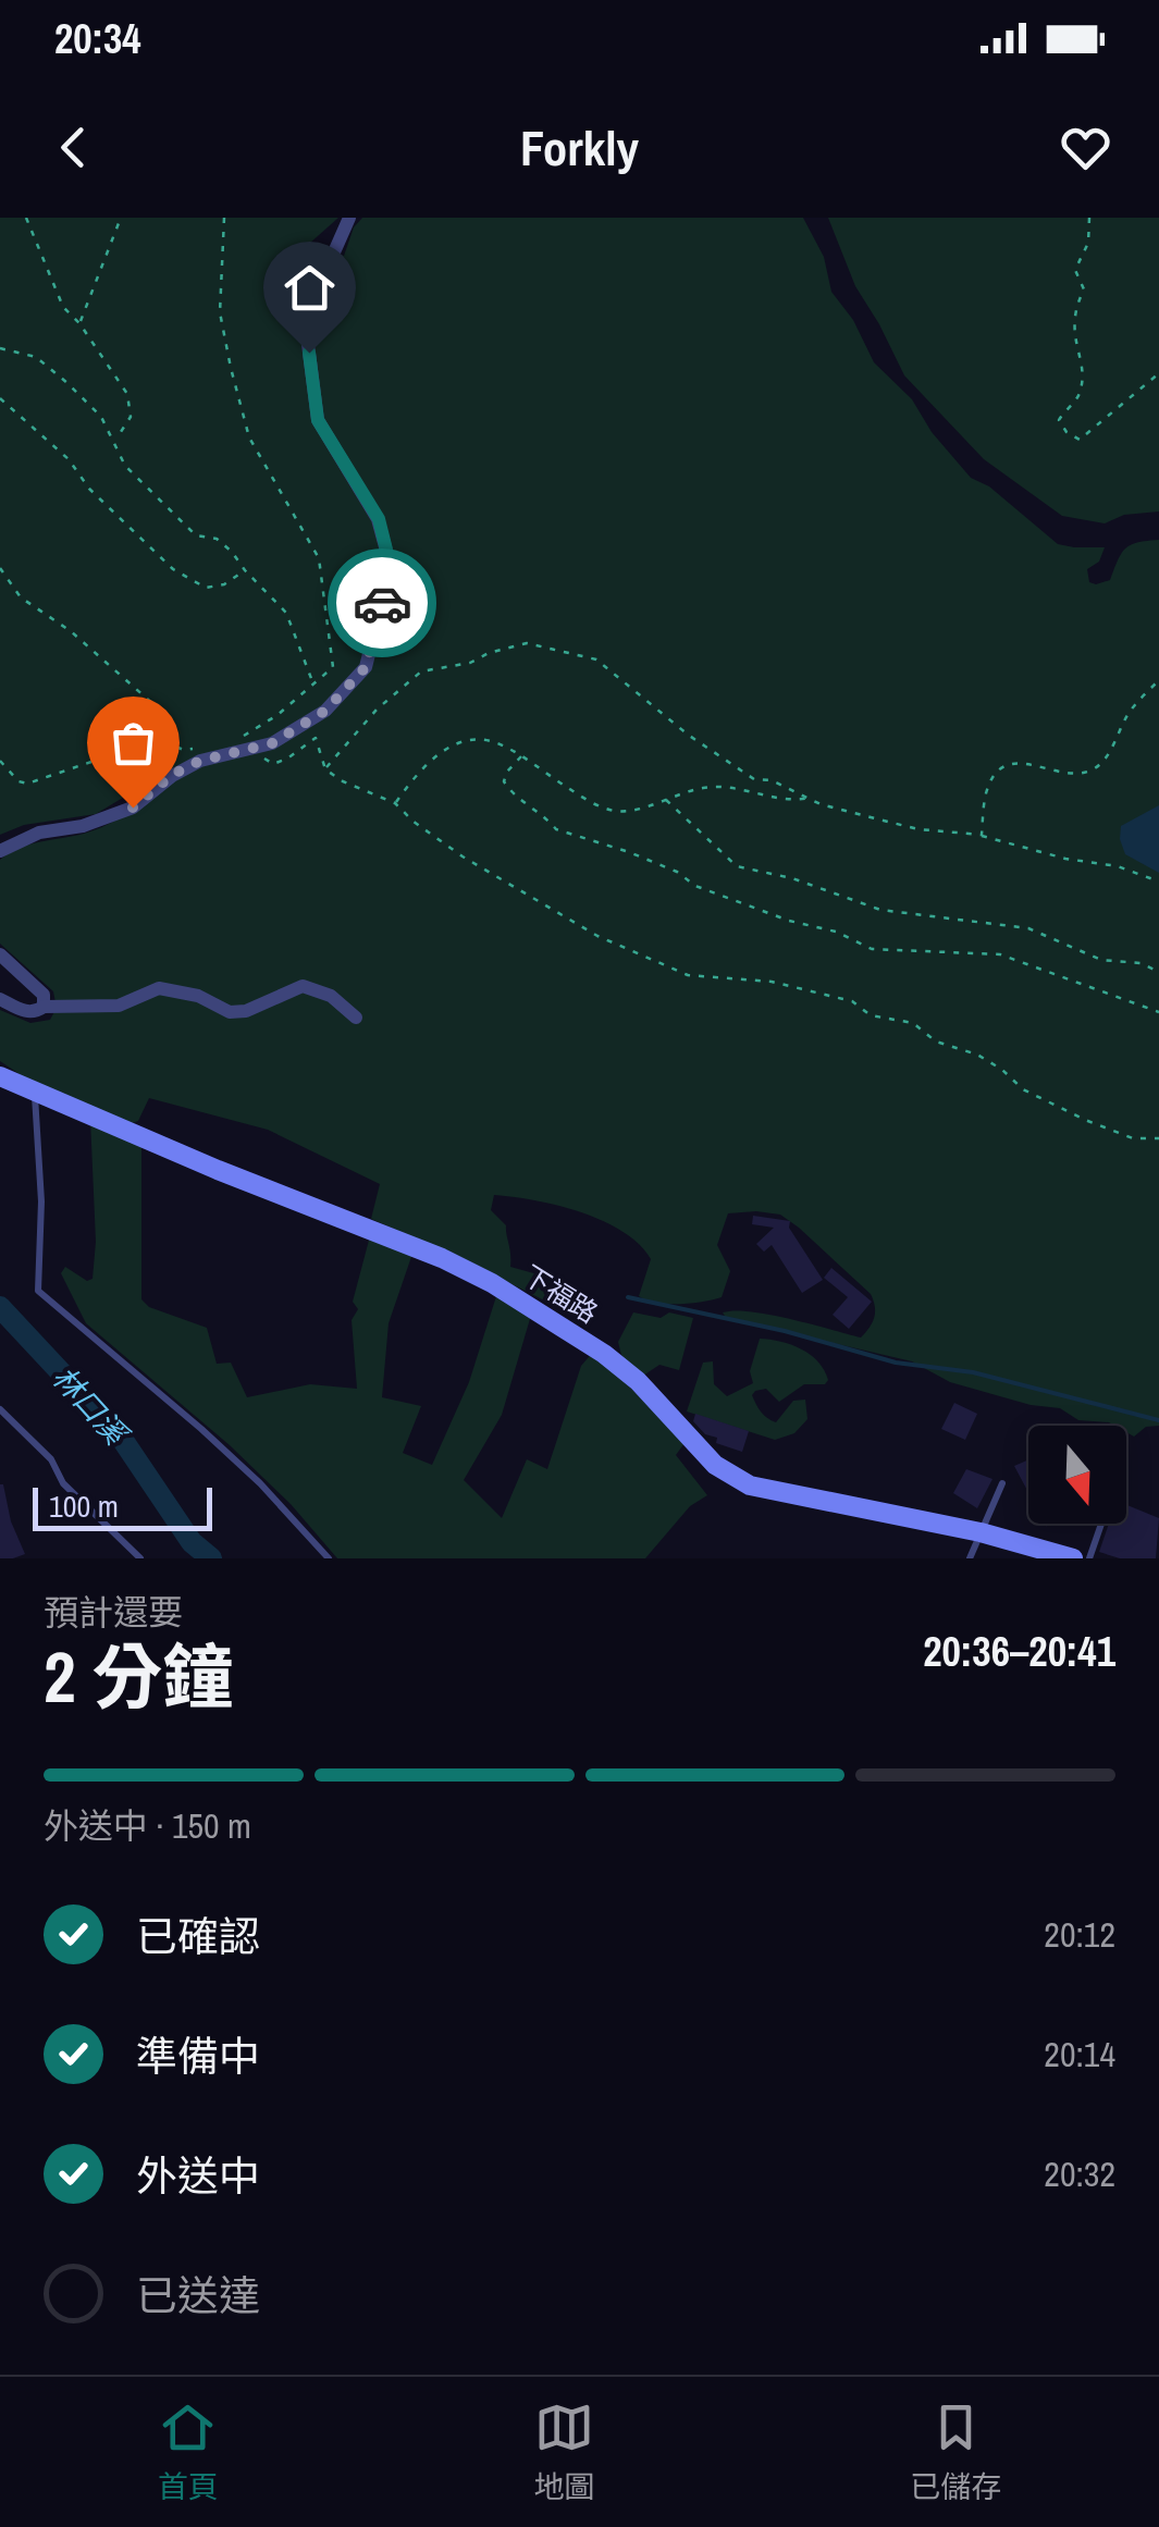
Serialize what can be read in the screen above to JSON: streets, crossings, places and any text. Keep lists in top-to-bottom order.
{
  "streets": {
    "main road": ["下福路"]
  },
  "water": ["林口溪"],
  "scale_bar": "100 m",
  "north": "bottom",
  "page": {
    "status": "20:34",
    "header": "Forkly",
    "scale": "100 m",
    "heading": ["2 分鐘", "預計還要", "20:36–20:41"],
    "bar": "外送中 · 150 m",
    "list": [
      ["已確認", "20:12"],
      ["準備中", "20:14"],
      ["外送中", "20:32"],
      "已送達"
    ],
    "tabs": ["首頁", "地圖", "已儲存"]
  }
}
